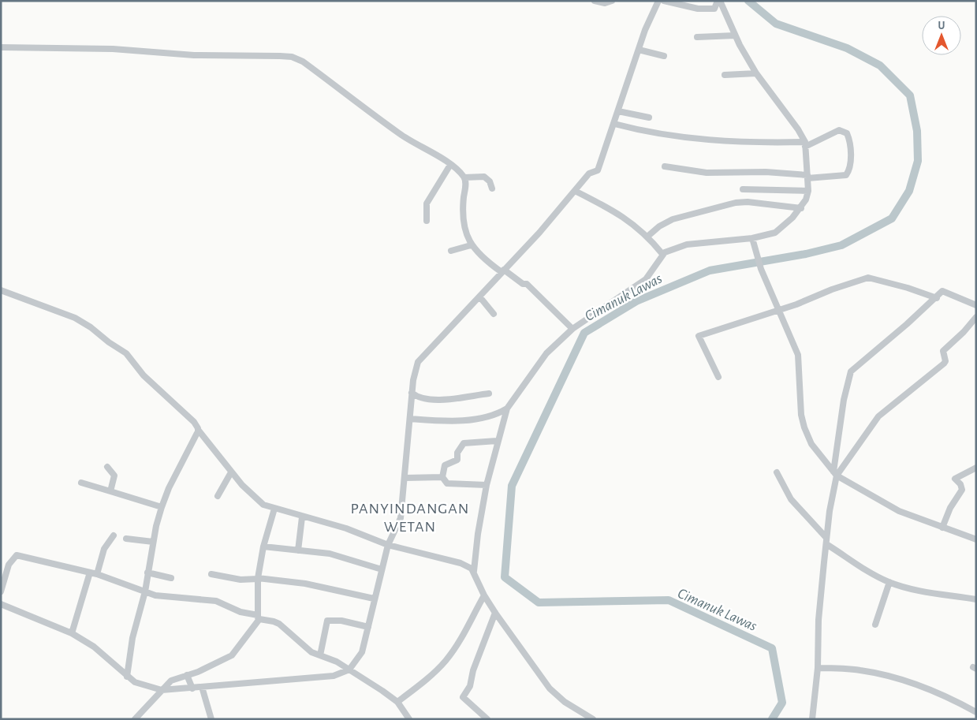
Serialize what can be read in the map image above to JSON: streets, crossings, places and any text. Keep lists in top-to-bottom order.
{
  "districts": ["PANYINDANGAN WETAN"],
  "water": ["Cimanuk Lawas"],
  "north": "top"
}
